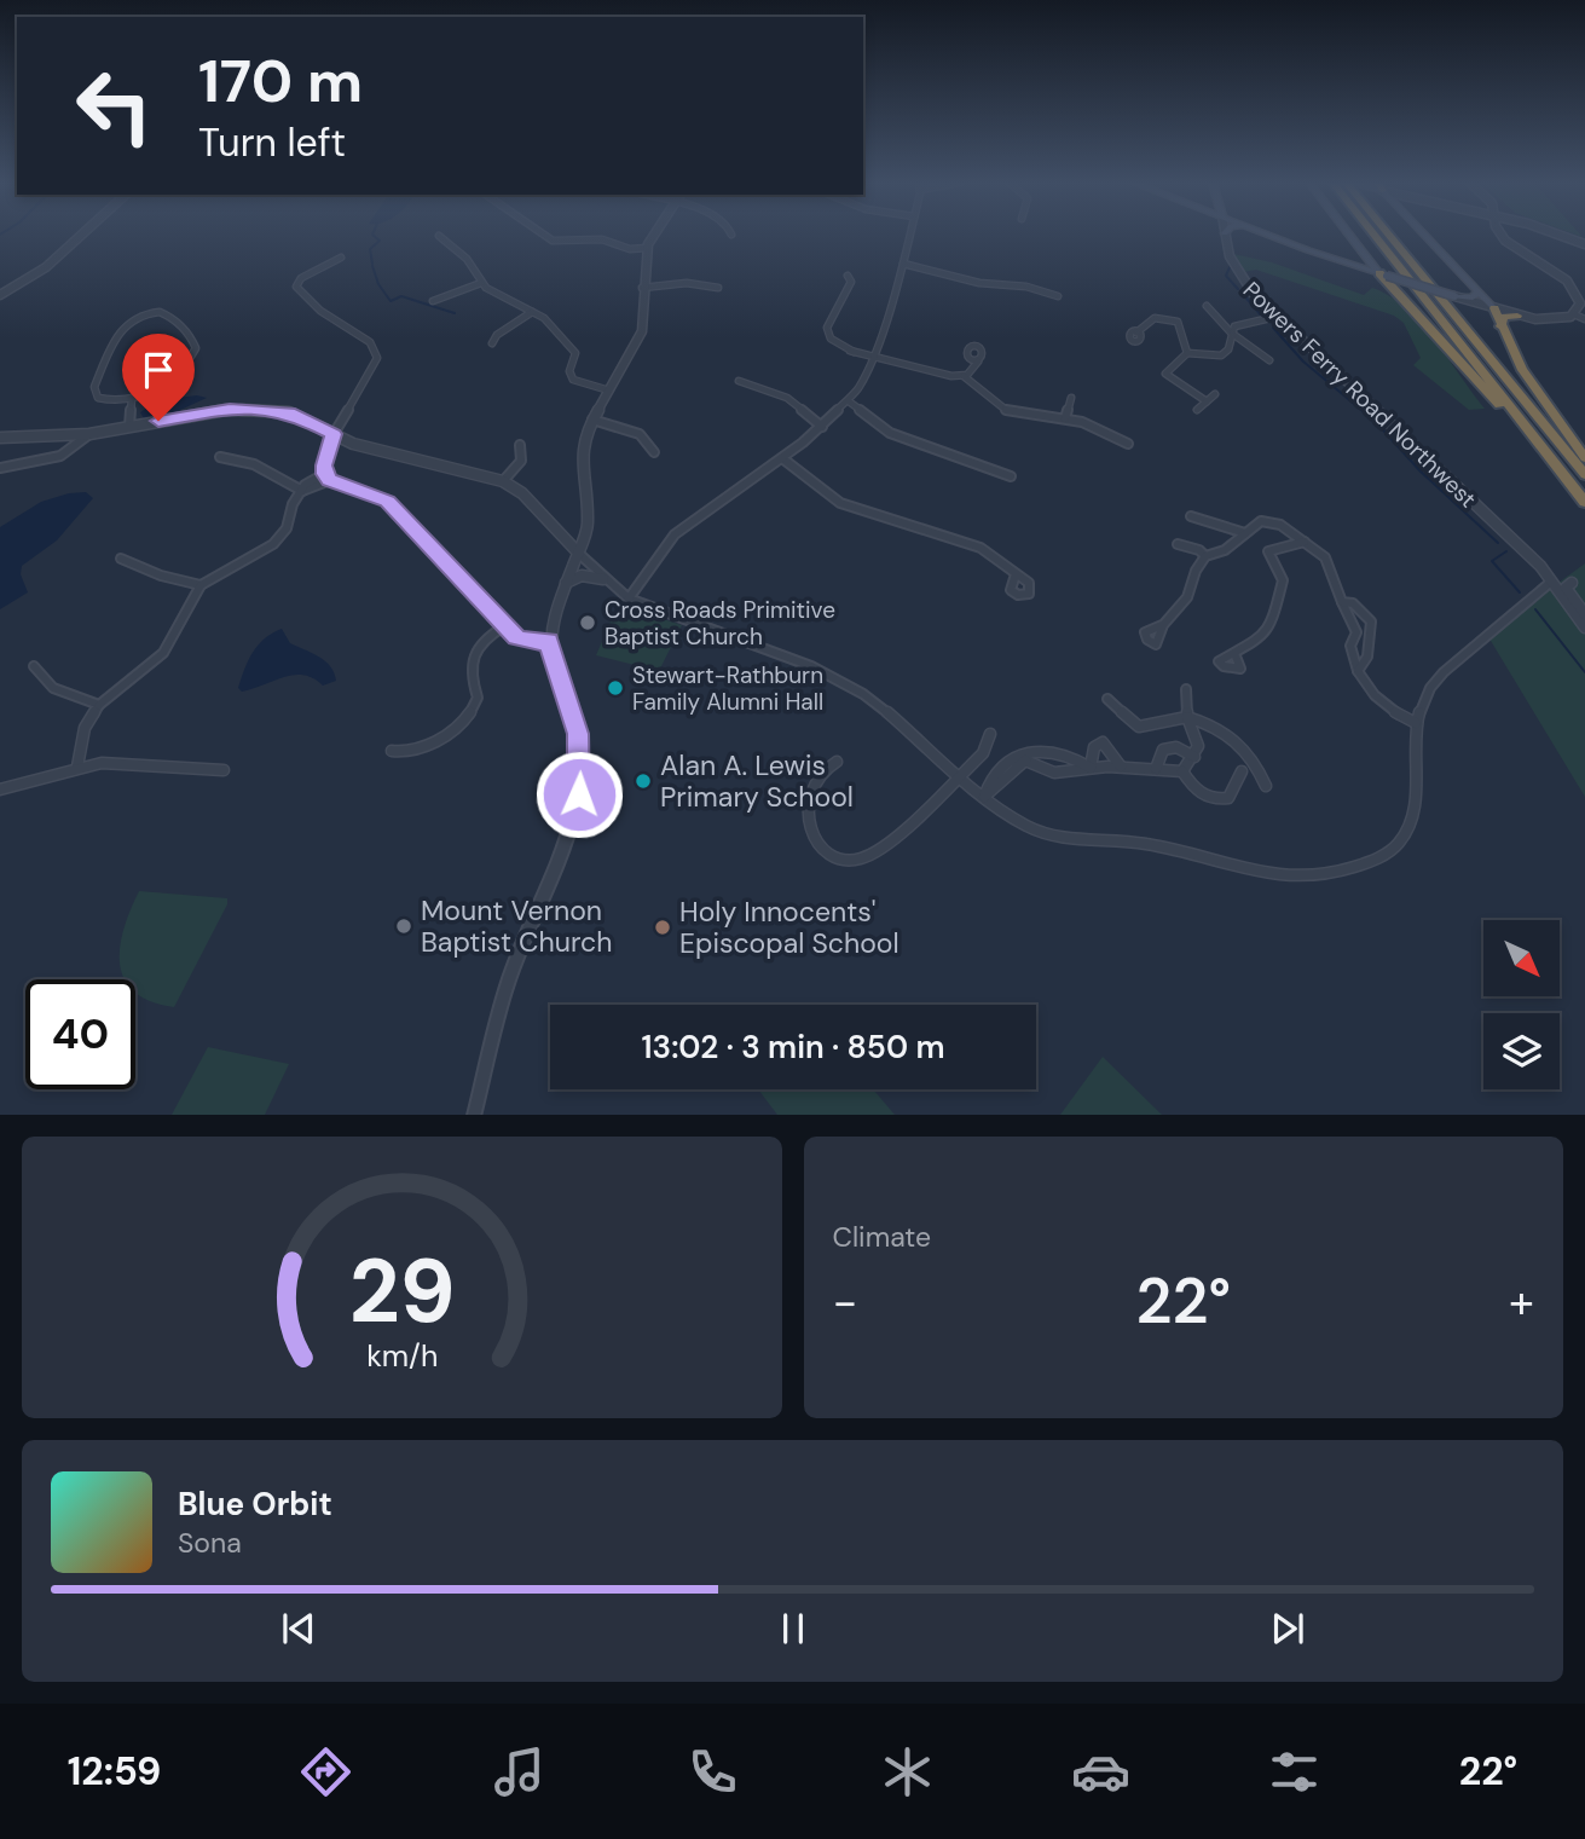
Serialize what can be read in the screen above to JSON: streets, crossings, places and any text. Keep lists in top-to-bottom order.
{
  "streets": {
    "street": ["Powers Ferry Road Northwest"]
  },
  "places": [
    "Cross Roads Primitive Baptist Church",
    "Stewart-Rathburn Family Alumni Hall",
    "Alan A. Lewis Primary School",
    "Mount Vernon Baptist Church",
    "Holy Innocents' Episcopal School"
  ],
  "north": "bottom right",
  "page": {
    "turn": ["170 m", "Turn left"],
    "limit": "40",
    "trip": "13:02 · 3 min · 850 m",
    "tile": "Climate",
    "heat": ["−", "22°", "+"],
    "song": ["Blue Orbit", "Sona"],
    "tabs": ["12:59", "22°"],
    "gauge": ["29", "km/h"]
  }
}
